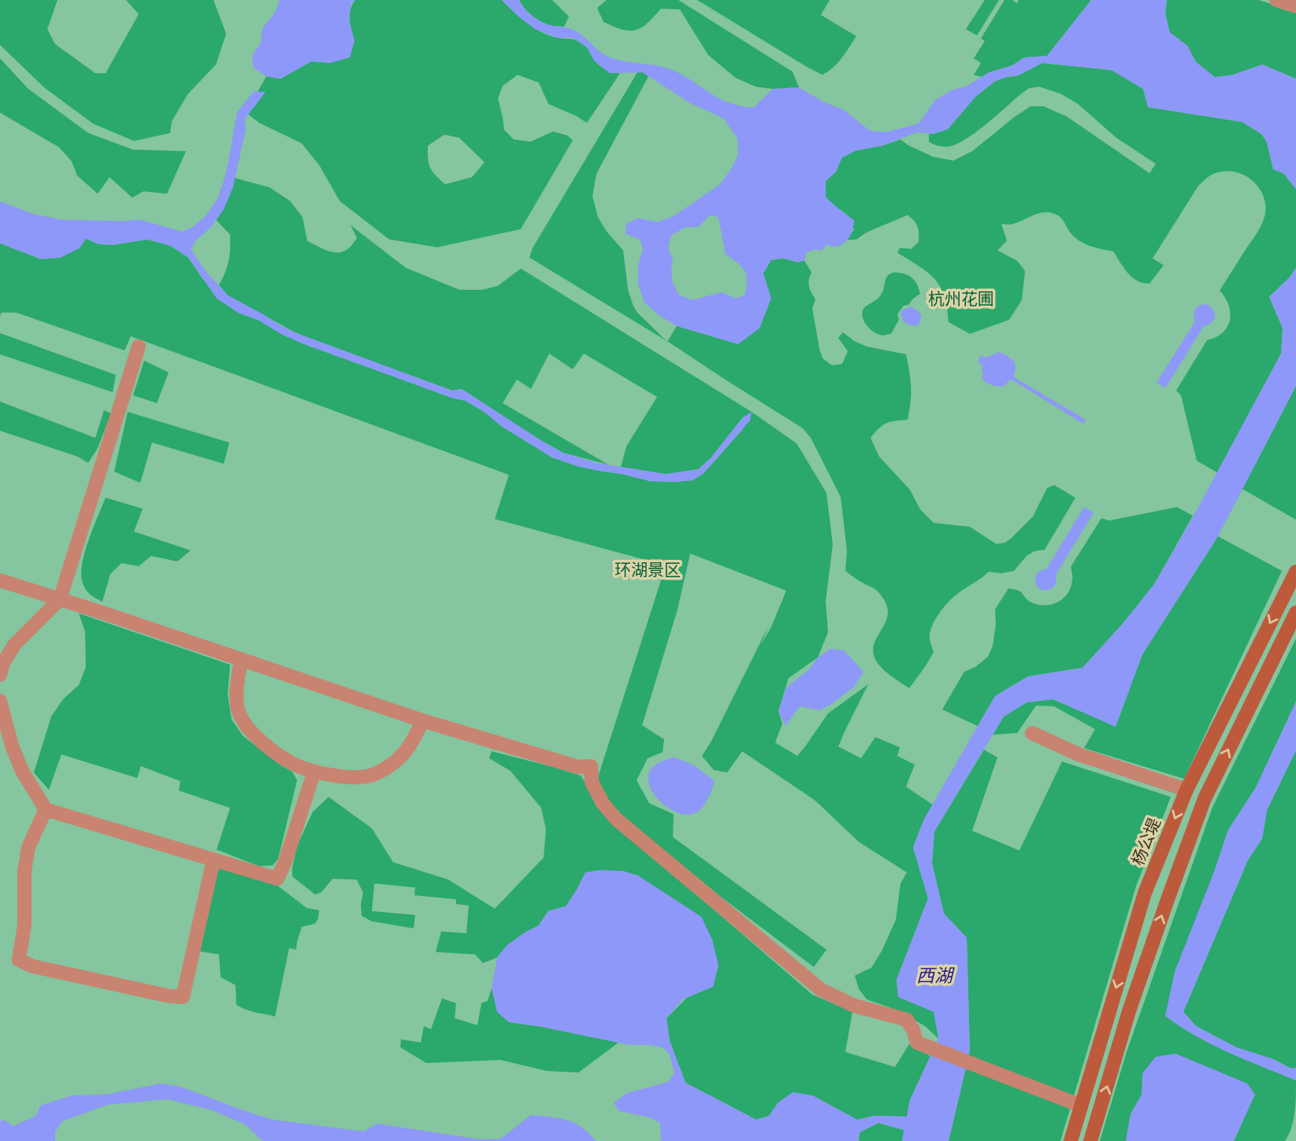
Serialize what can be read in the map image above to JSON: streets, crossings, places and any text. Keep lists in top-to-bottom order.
{
  "streets": {
    "main road": ["杨公堤"]
  },
  "water": ["西湖"],
  "parks": ["杭州花圃", "环湖景区"]
}
